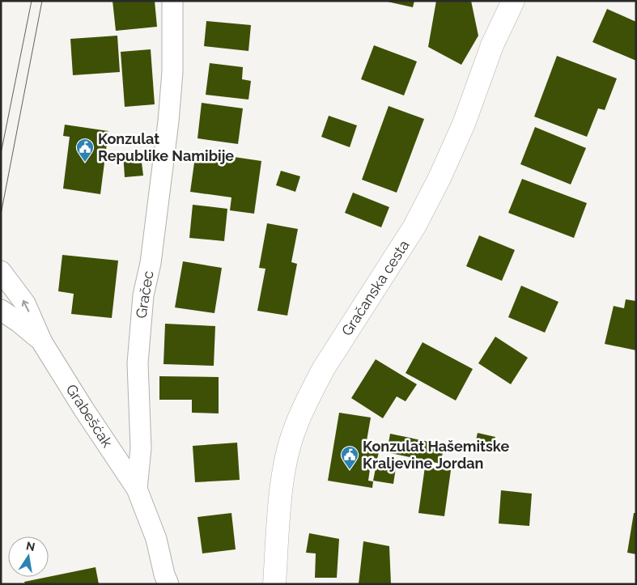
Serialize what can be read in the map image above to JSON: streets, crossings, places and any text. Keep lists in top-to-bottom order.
{
  "streets": {
    "main road": ["Gračanska cesta"],
    "street": ["Gračec", "Grabešćak"]
  },
  "crossings": [
    ["Gračec", "Grabešćak"]
  ],
  "places": {
    "public building": ["Konzulat Republike Namibije", "Konzulat Hašemitske Kraljevine Jordan"]
  },
  "north": "top"
}
